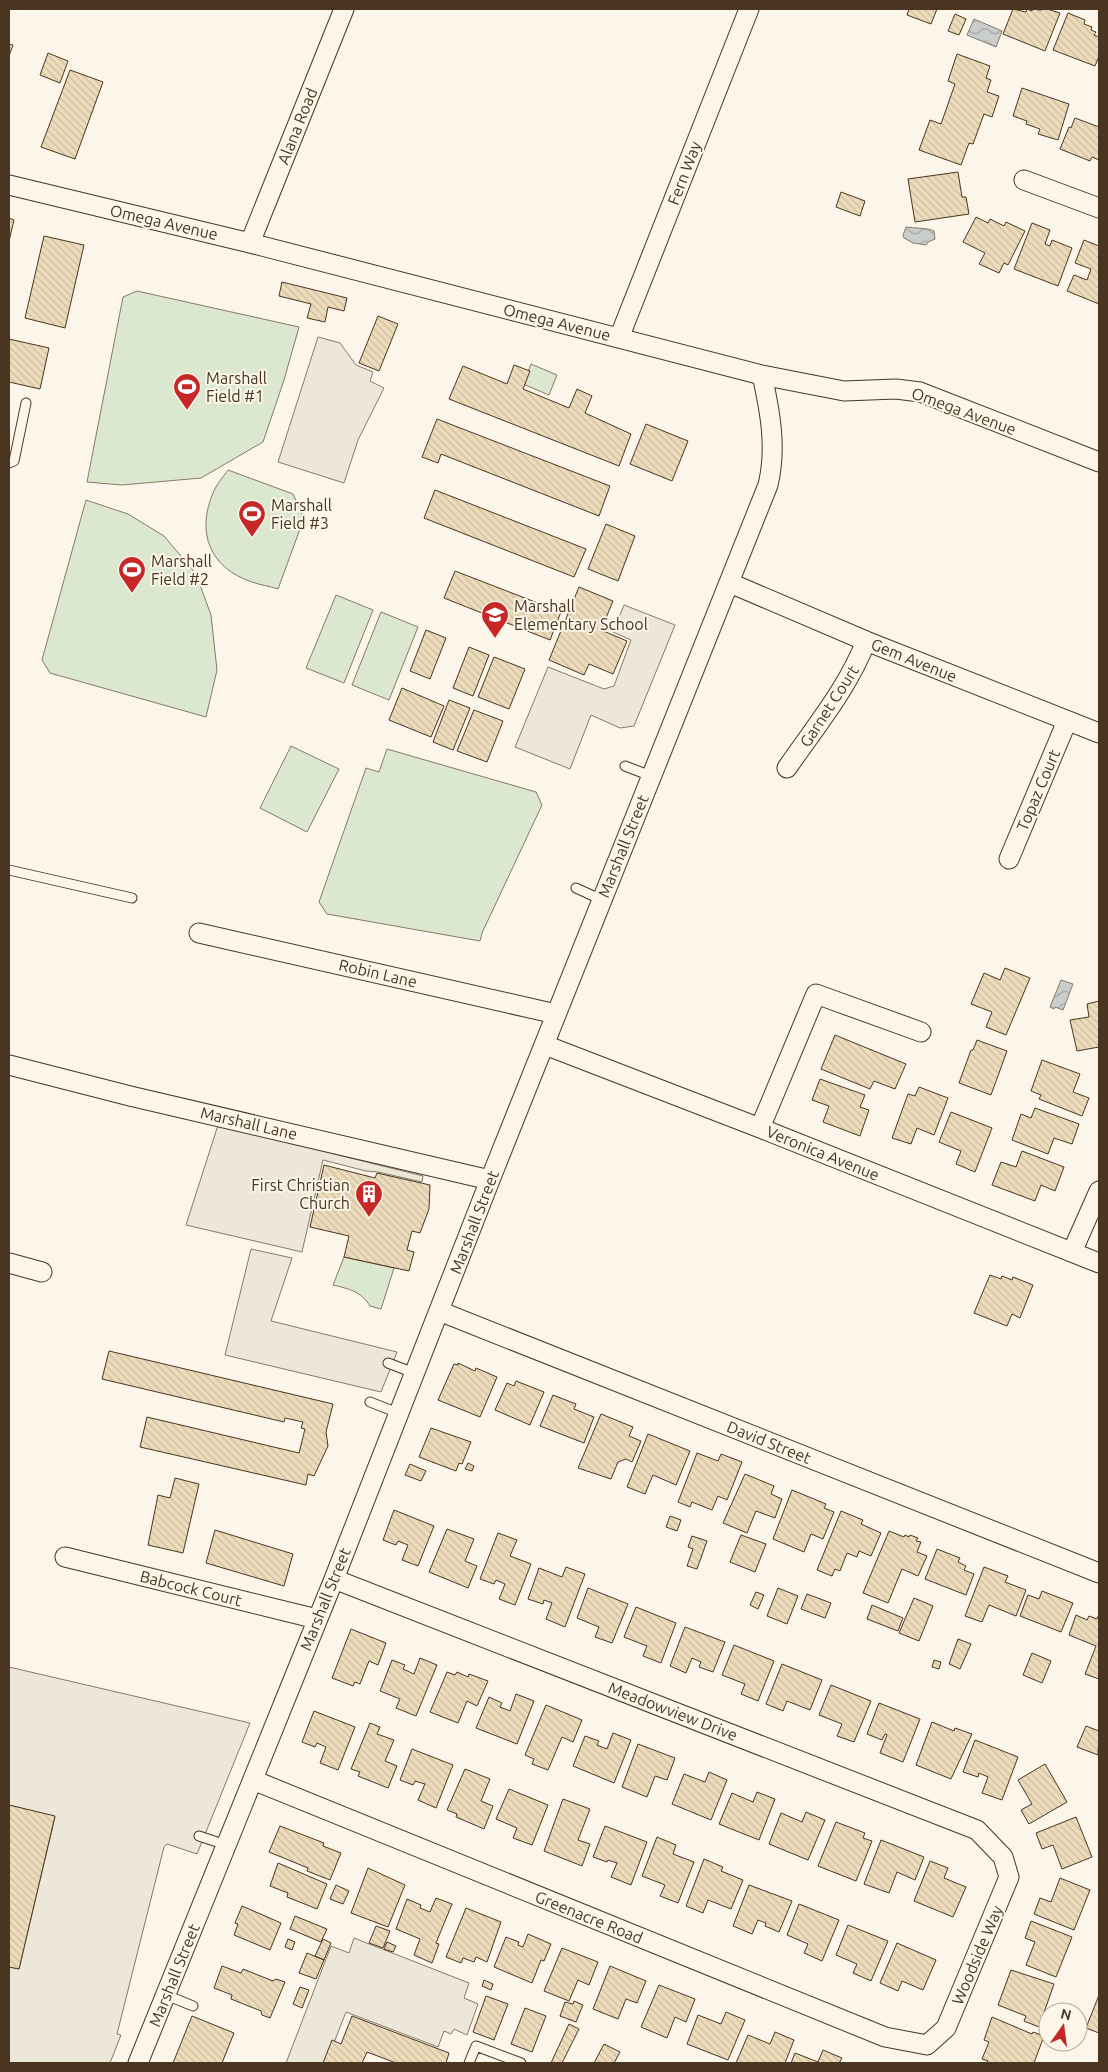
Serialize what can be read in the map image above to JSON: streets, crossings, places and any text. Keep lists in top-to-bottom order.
{
  "streets": {
    "street": [
      "Alana Road",
      "Fern Way",
      "Omega Avenue",
      "Gem Avenue",
      "Garnet Court",
      "Topaz Court",
      "Marshall Street",
      "Robin Lane",
      "Marshall Lane",
      "Veronica Avenue",
      "David Street",
      "Babcock Court",
      "Meadowview Drive",
      "Greenacre Road",
      "Woodside Way"
    ]
  },
  "crossings": [
    ["Alana Road", "Omega Avenue"],
    ["Fern Way", "Omega Avenue"],
    ["Omega Avenue", "Marshall Street"],
    ["Gem Avenue", "Garnet Court"],
    ["Gem Avenue", "Topaz Court"],
    ["Gem Avenue", "Marshall Street"],
    ["Marshall Street", "Robin Lane"],
    ["Marshall Street", "Marshall Lane"],
    ["Marshall Street", "Veronica Avenue"],
    ["Marshall Street", "David Street"],
    ["Marshall Street", "Babcock Court"],
    ["Marshall Street", "Meadowview Drive"],
    ["Marshall Street", "Greenacre Road"],
    ["Meadowview Drive", "Woodside Way"],
    ["Greenacre Road", "Woodside Way"]
  ],
  "places": {
    "sports": ["Marshall Field #1", "Marshall Field #3", "Marshall Field #2"],
    "school or university": ["Marshall Elementary School"],
    "building": ["First Christian Church"]
  },
  "north": "top"
}
